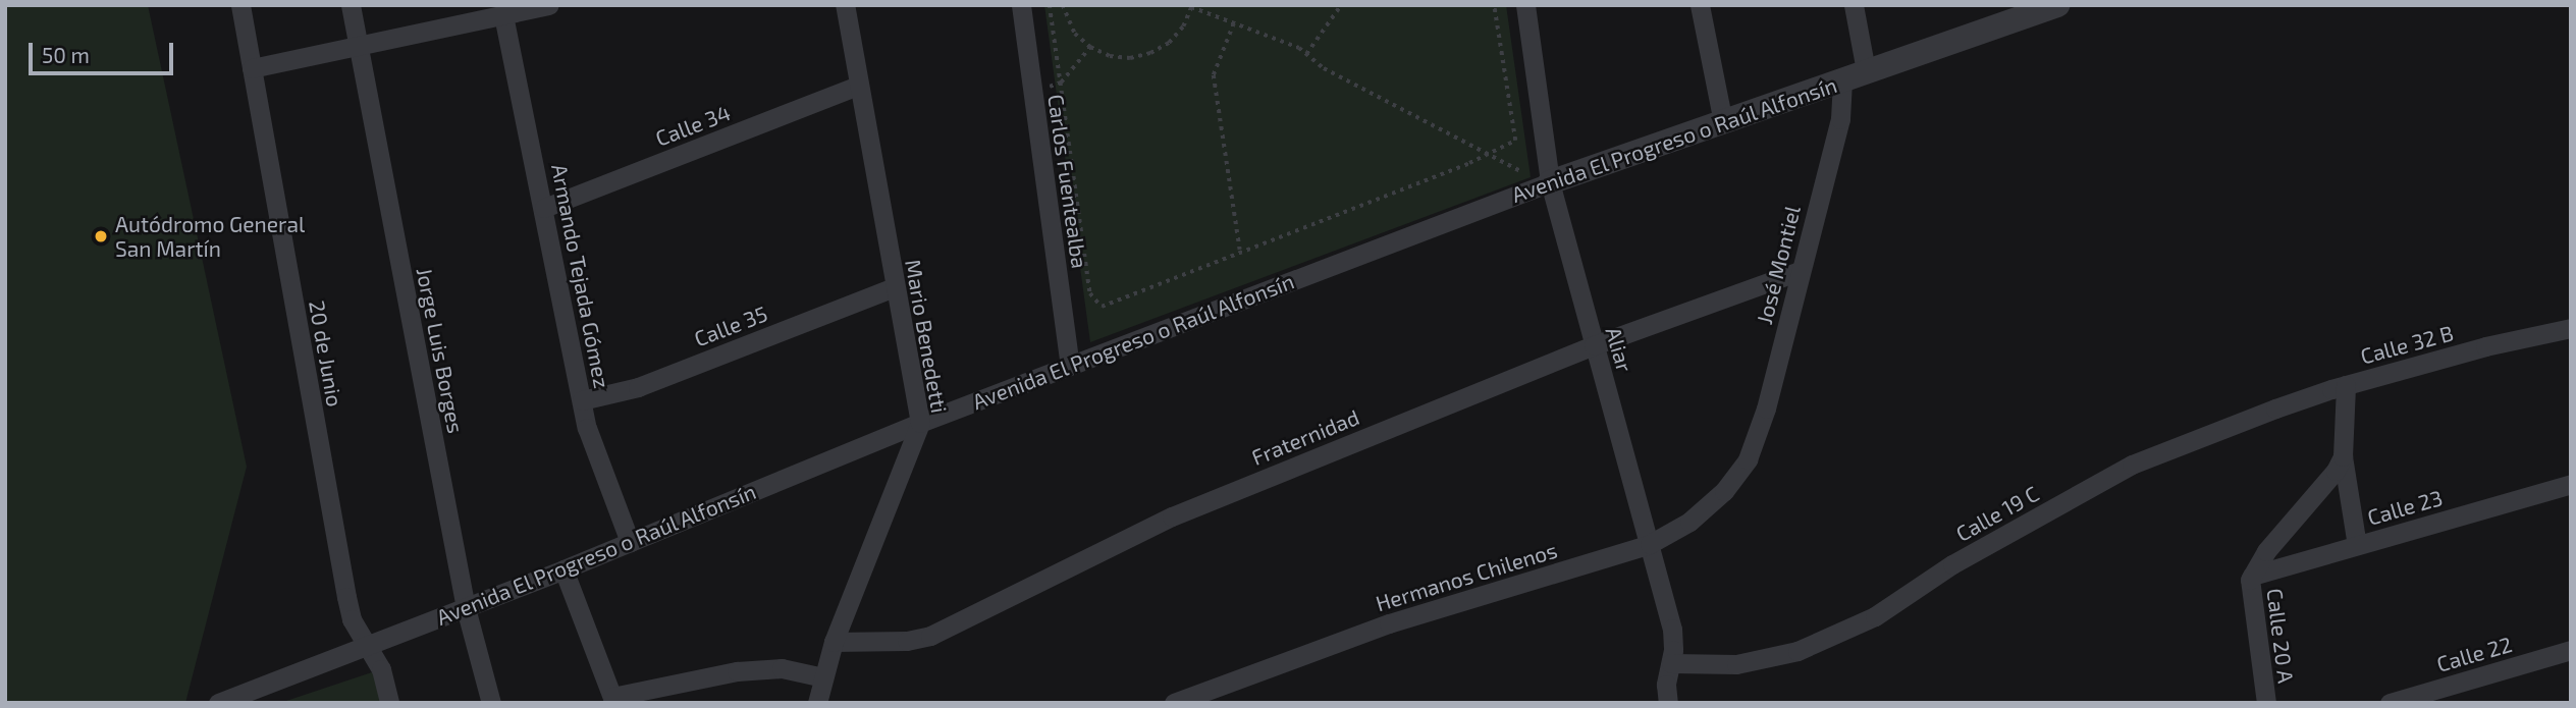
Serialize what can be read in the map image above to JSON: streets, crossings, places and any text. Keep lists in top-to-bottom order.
{
  "streets": {
    "street": [
      "Calle 34",
      "Avenida El Progreso o Raúl Alfonsín",
      "Carlos Fuentealba",
      "José Montiel",
      "Armando Tejada Gómez",
      "Calle 35",
      "Mario Benedetti",
      "Calle 32 B",
      "Aliar",
      "Jorge Luis Borges",
      "20 de Junio",
      "Fraternidad",
      "Calle 23",
      "Calle 19 C",
      "Hermanos Chilenos",
      "Calle 20 A",
      "Calle 22"
    ]
  },
  "crossings": [
    ["Calle 34", "Armando Tejada Gómez"],
    ["Calle 34", "Mario Benedetti"],
    ["Avenida El Progreso o Raúl Alfonsín", "Carlos Fuentealba"],
    ["Avenida El Progreso o Raúl Alfonsín", "José Montiel"],
    ["Avenida El Progreso o Raúl Alfonsín", "Armando Tejada Gómez"],
    ["Avenida El Progreso o Raúl Alfonsín", "Mario Benedetti"],
    ["Avenida El Progreso o Raúl Alfonsín", "Aliar"],
    ["Avenida El Progreso o Raúl Alfonsín", "Jorge Luis Borges"],
    ["Avenida El Progreso o Raúl Alfonsín", "20 de Junio"],
    ["José Montiel", "Fraternidad"],
    ["José Montiel", "Hermanos Chilenos"],
    ["Armando Tejada Gómez", "Calle 35"],
    ["Calle 35", "Mario Benedetti"],
    ["Mario Benedetti", "Fraternidad"],
    ["Calle 32 B", "Calle 23"],
    ["Calle 32 B", "Calle 19 C"],
    ["Aliar", "Fraternidad"],
    ["Aliar", "Calle 19 C"],
    ["Aliar", "Hermanos Chilenos"],
    ["Calle 23", "Calle 20 A"]
  ],
  "places": ["Autódromo General San Martín"],
  "scale_bar": "50 m"
}
